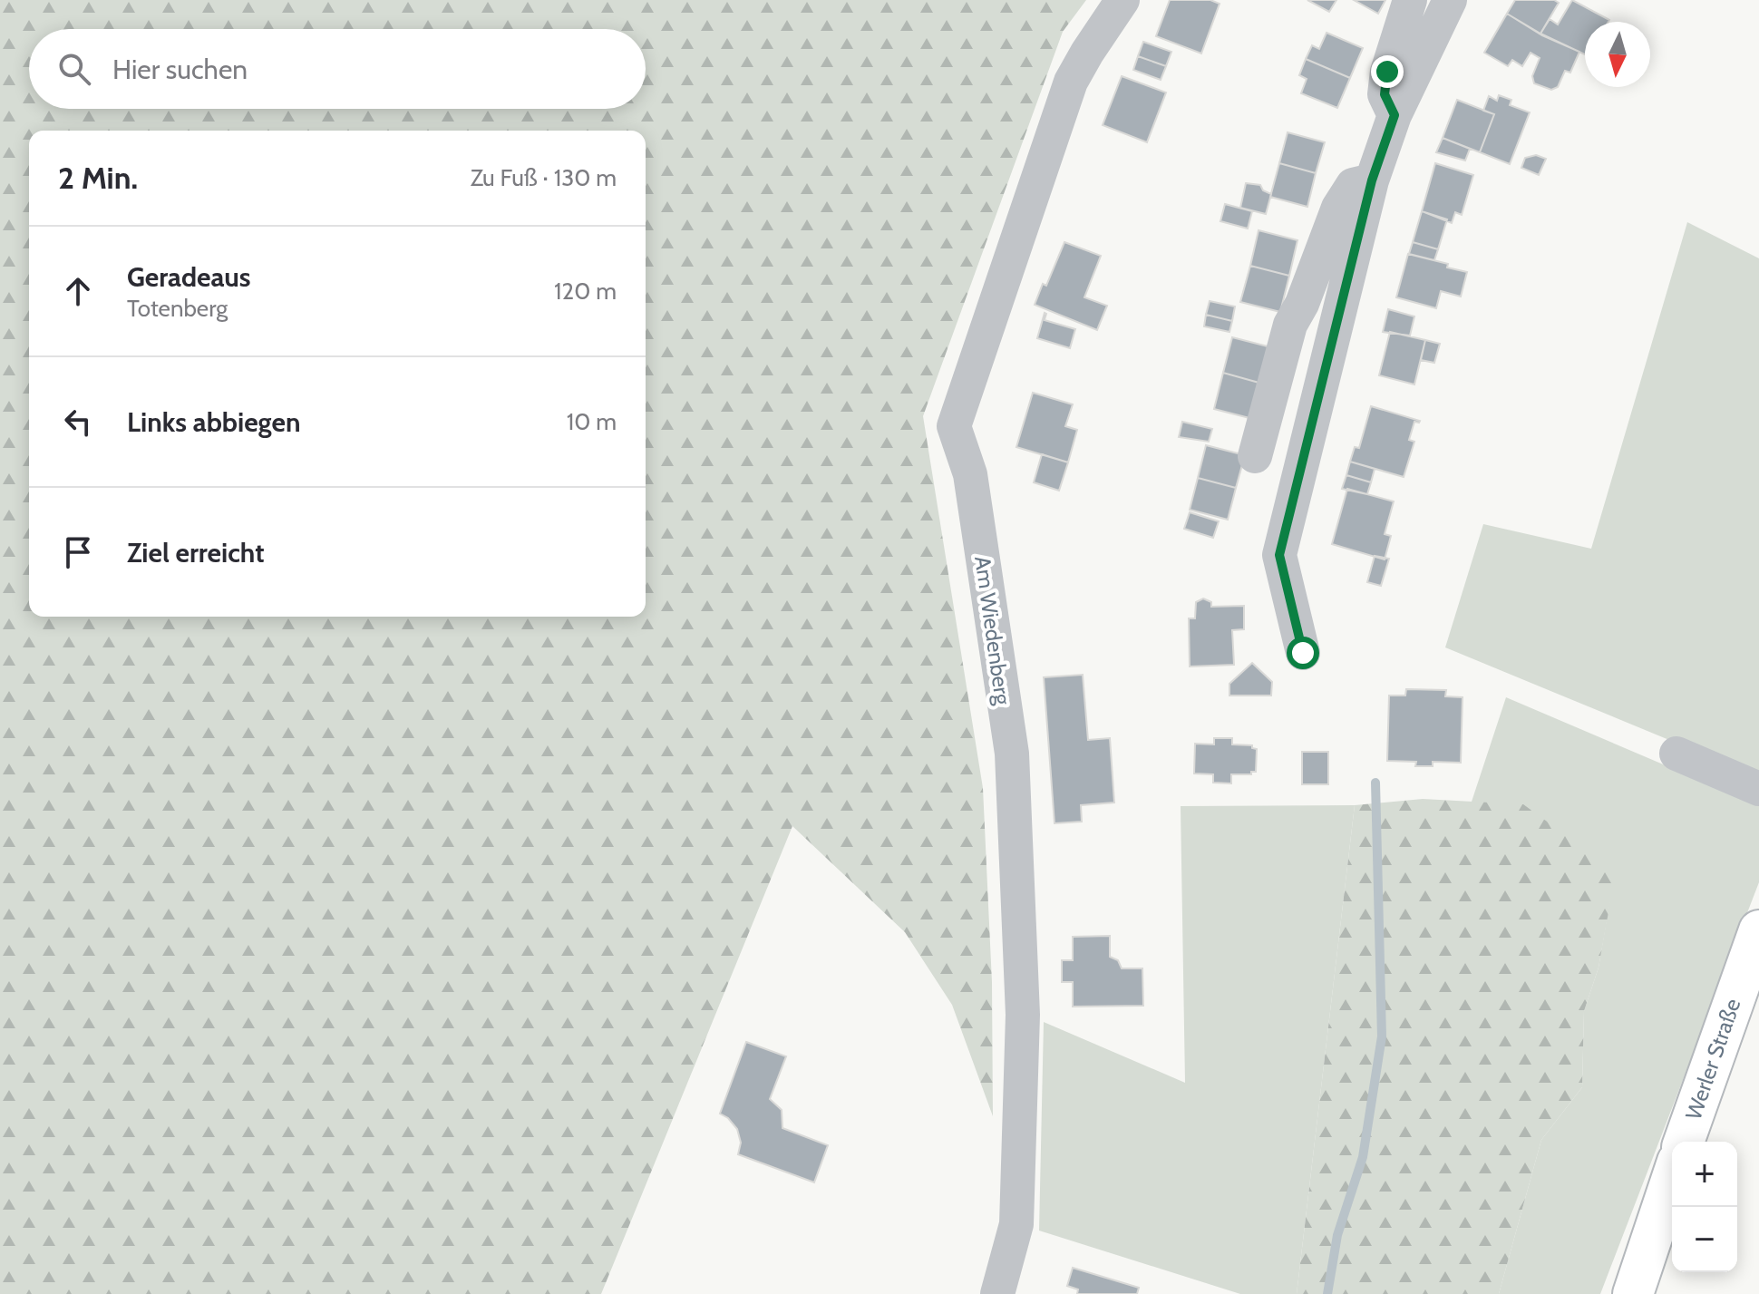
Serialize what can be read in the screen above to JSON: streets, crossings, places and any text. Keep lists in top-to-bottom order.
{
  "streets": {
    "main road": ["Werler Straße"],
    "street": ["Am Wiedenberg"]
  },
  "north": "bottom",
  "page": {
    "search": "Hier suchen",
    "heading": ["2 Min.", "Zu Fuß · 130 m"],
    "list": [
      ["Geradeaus", "Totenberg", "120 m"],
      ["Links abbiegen", "10 m"],
      "Ziel erreicht"
    ],
    "map_buttons": ["+", "−"]
  }
}
